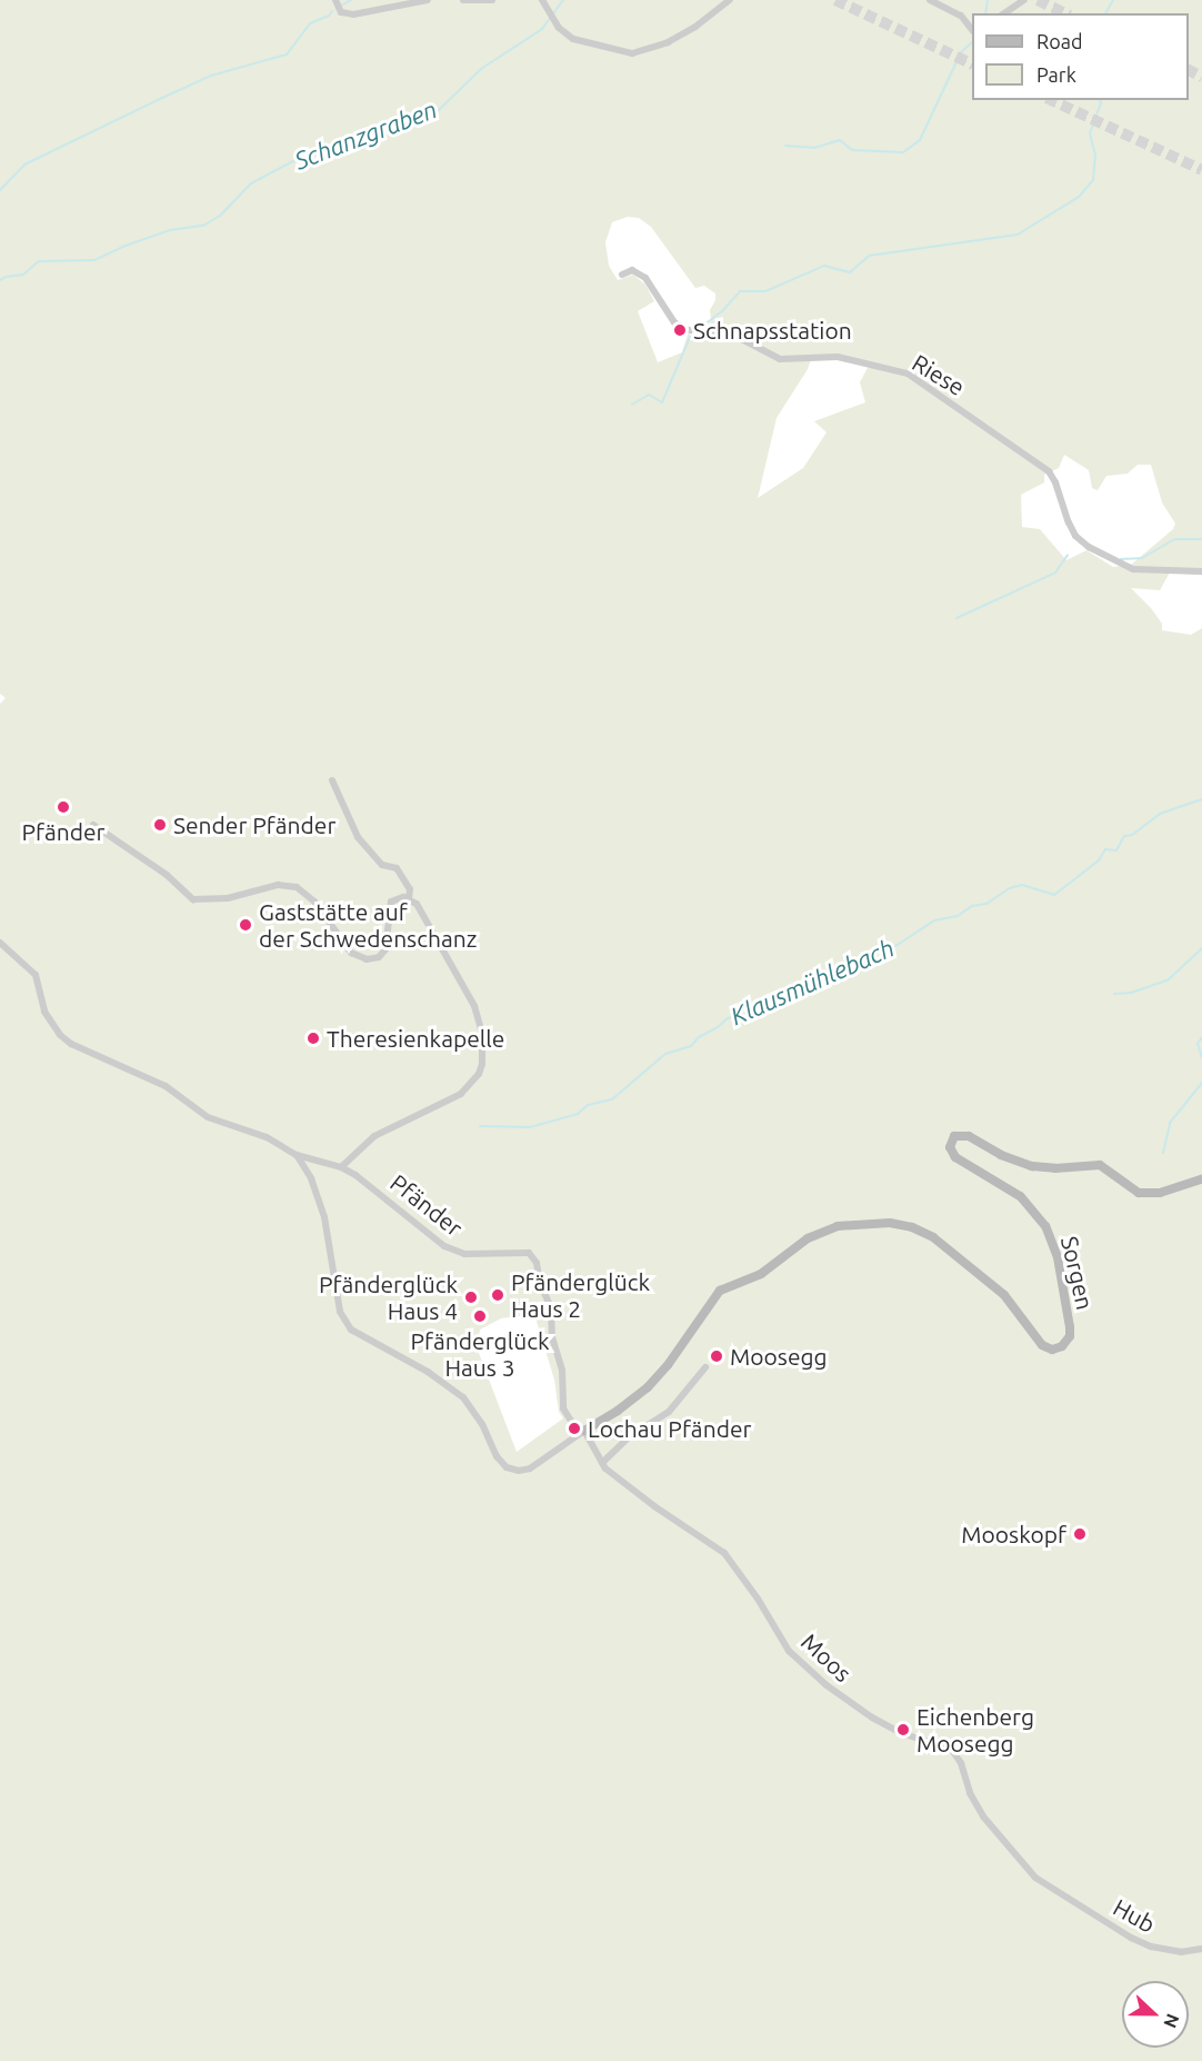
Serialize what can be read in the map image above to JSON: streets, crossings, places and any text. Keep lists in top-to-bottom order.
{
  "streets": {
    "street": [
      "Riese",
      "Pfänder",
      "Sorgen",
      "Moos",
      "Hub"
    ]
  },
  "crossings": [
    ["Pfänder", "Sorgen"],
    ["Pfänder", "Moos"],
    ["Sorgen", "Moos"],
    ["Moos", "Hub"]
  ],
  "water": ["Schanzgraben", "Klausmühlebach"],
  "places": [
    "Schnapsstation",
    "Pfänder",
    "Sender Pfänder",
    "Gaststätte auf der Schwedenschanz",
    "Theresienkapelle",
    "Pfänderglück Haus 2",
    "Pfänderglück Haus 4",
    "Pfänderglück Haus 3",
    "Moosegg",
    "Lochau Pfänder",
    "Mooskopf",
    "Eichenberg Moosegg"
  ],
  "legend": ["Road", "Park"],
  "north": "right"
}
